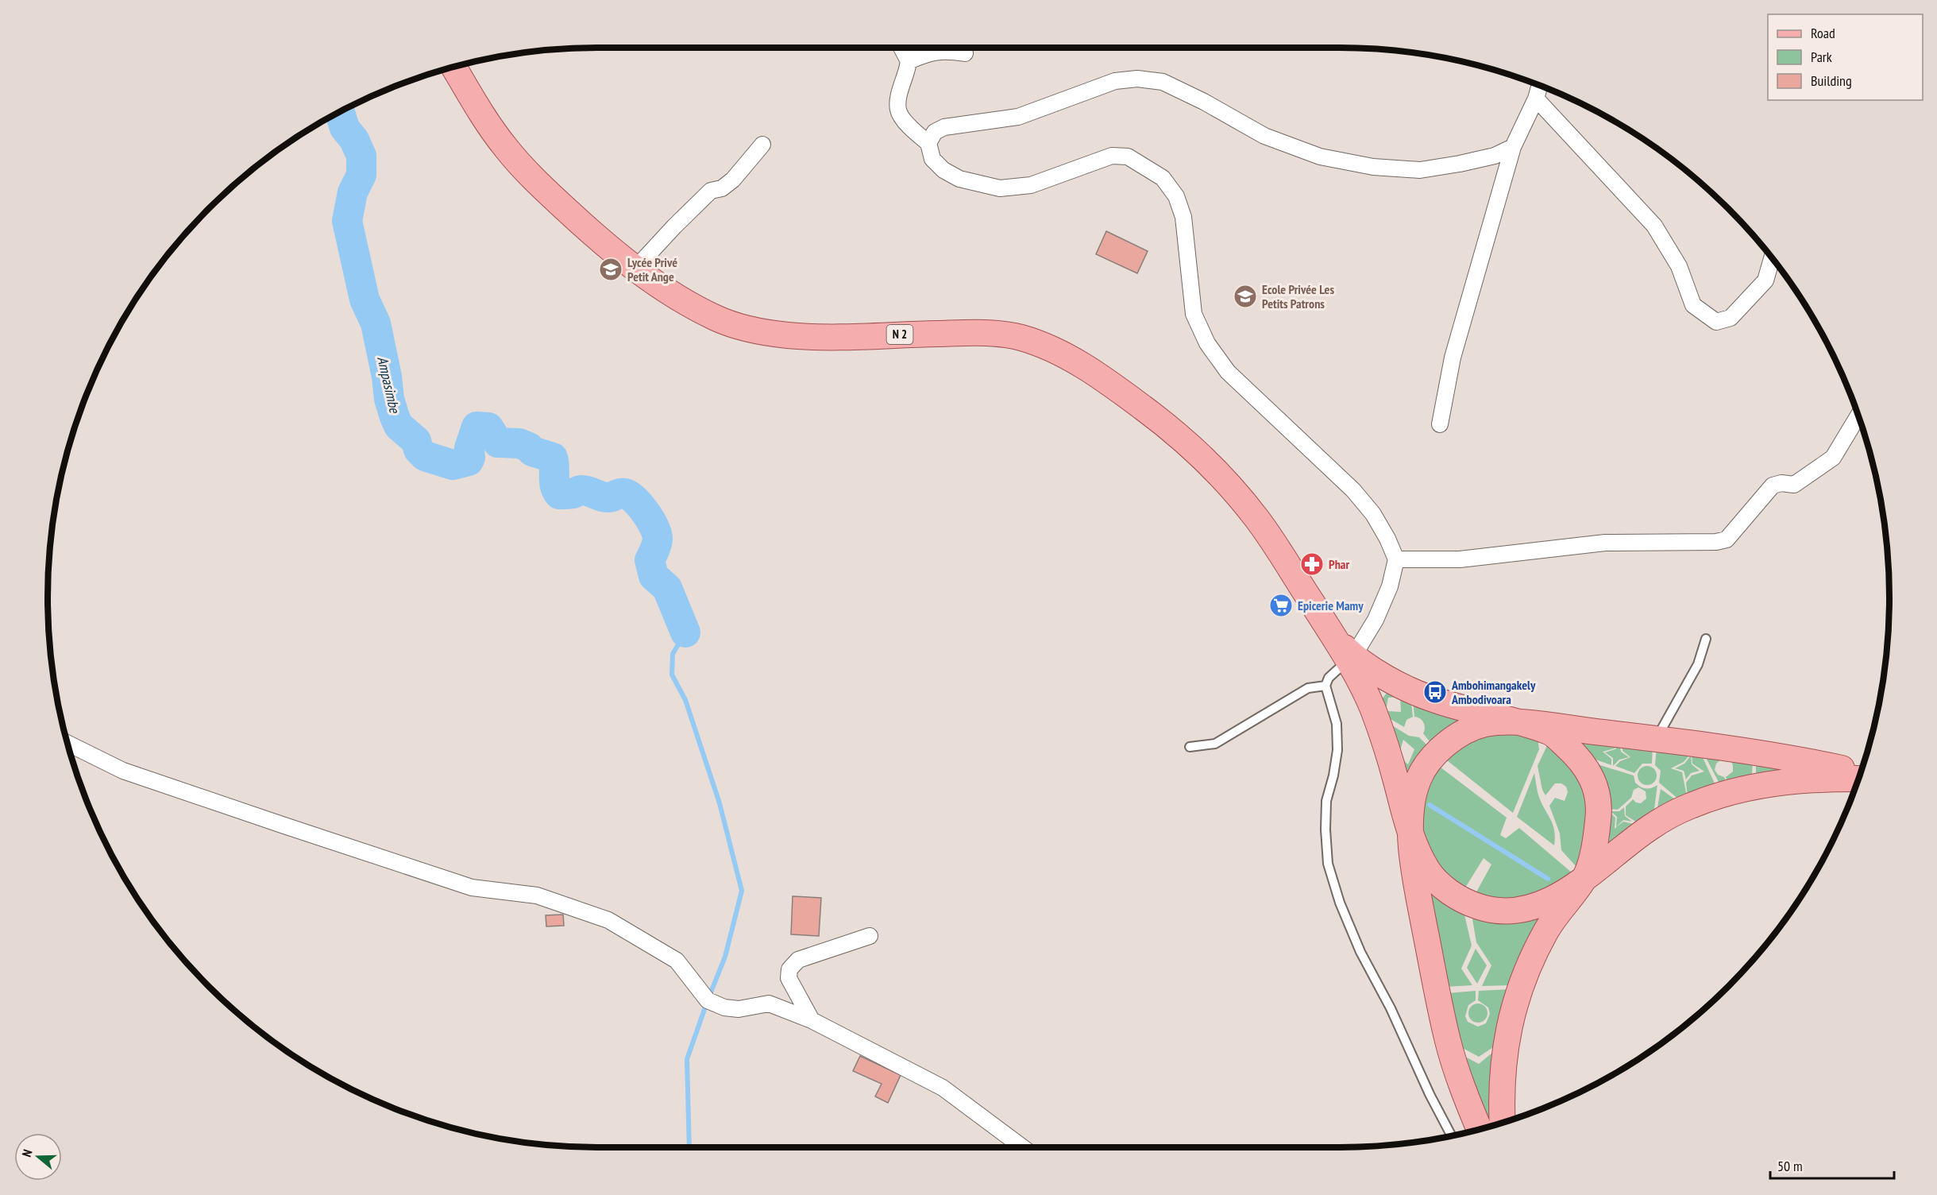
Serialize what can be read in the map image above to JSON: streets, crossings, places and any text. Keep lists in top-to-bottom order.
{
  "streets": {
    "main road": ["N 2"]
  },
  "water": ["Ampasimbe"],
  "places": {
    "school or university": ["Lycée Privé Petit Ange", "Ecole Privée Les Petits Patrons"],
    "pharmacy": ["Phar"],
    "supermarket": ["Epicerie Mamy"],
    "bus stop": ["Ambohimangakely Ambodivoara"]
  },
  "legend": ["Road", "Park", "Building"],
  "scale_bar": "50 m",
  "north": "left"
}
